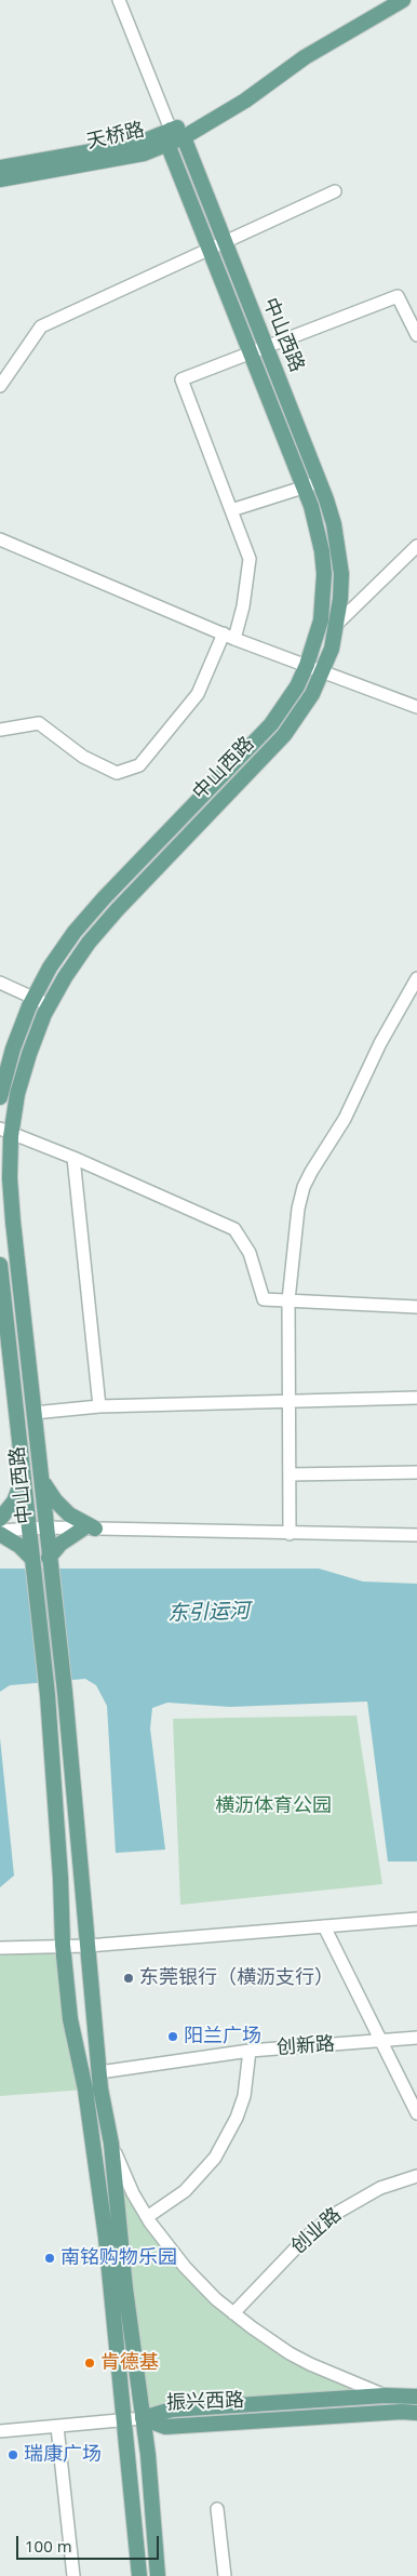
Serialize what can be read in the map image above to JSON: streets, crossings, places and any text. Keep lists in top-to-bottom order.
{
  "streets": {
    "main road": ["天桥路", "中山西路", "振兴西路"],
    "street": ["创新路", "创业路"]
  },
  "crossings": [
    ["天桥路", "中山西路"],
    ["中山西路", "创新路"],
    ["中山西路", "振兴西路"]
  ],
  "water": ["东引运河"],
  "parks": ["横沥体育公园"],
  "places": [
    "东莞银行（横沥支行）",
    "阳兰广场",
    "南铭购物乐园",
    "肯德基",
    "瑞康广场"
  ],
  "scale_bar": "100 m"
}
